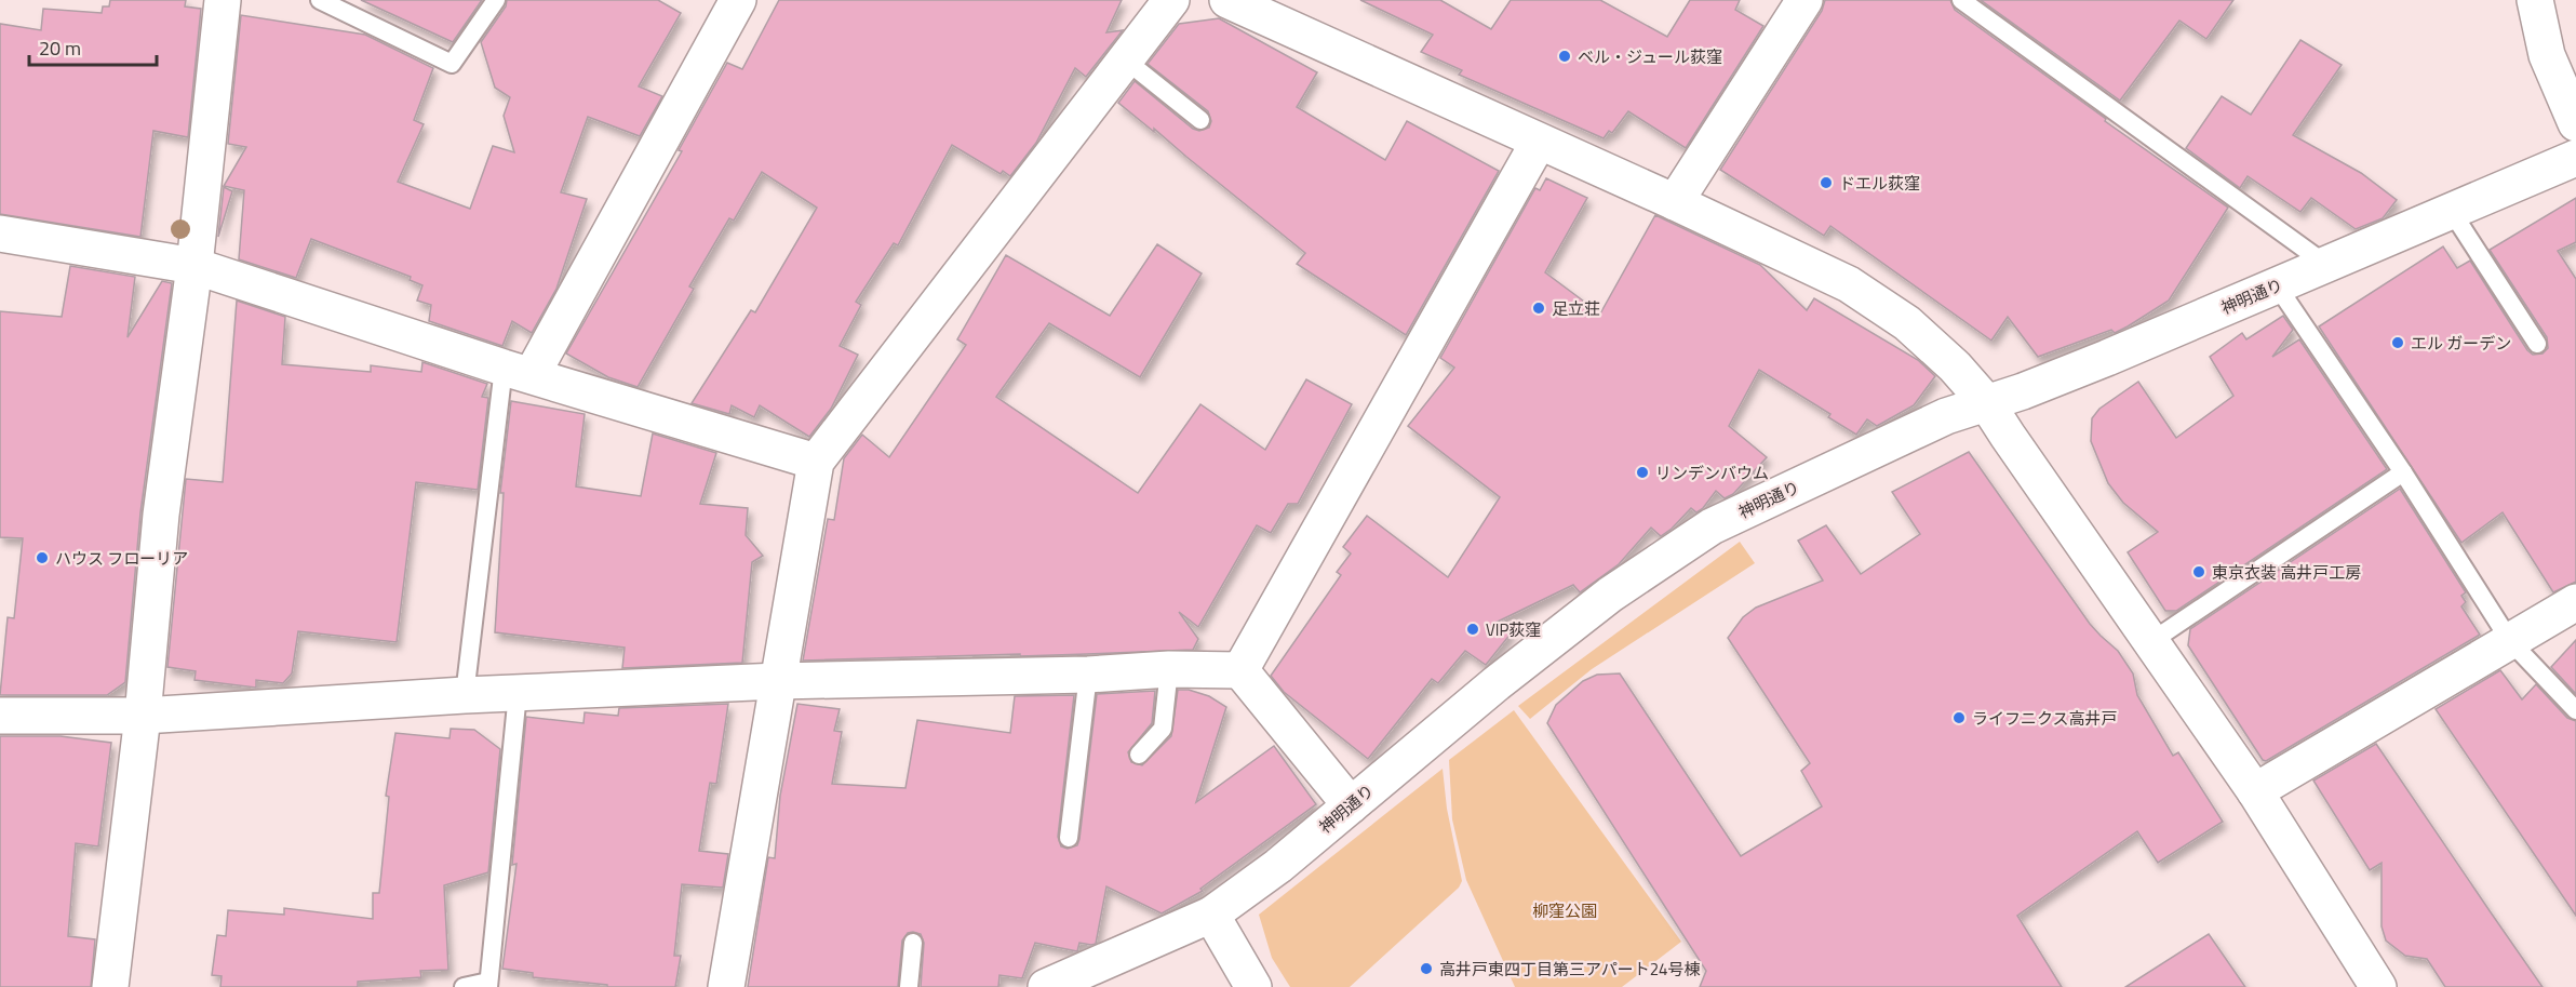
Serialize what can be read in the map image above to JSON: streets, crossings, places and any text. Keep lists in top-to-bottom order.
{
  "streets": {
    "street": ["神明通り"]
  },
  "parks": ["柳窪公園"],
  "places": [
    "ベル・ジュール荻窪",
    "ドエル荻窪",
    "足立荘",
    "エル ガーデン",
    "リンデンバウム",
    "ハウス フローリア",
    "東京衣装 高井戸工房",
    "VIP荻窪",
    "ライフニクス高井戸",
    "高井戸東四丁目第三アパート24号棟"
  ],
  "scale_bar": "20 m"
}
